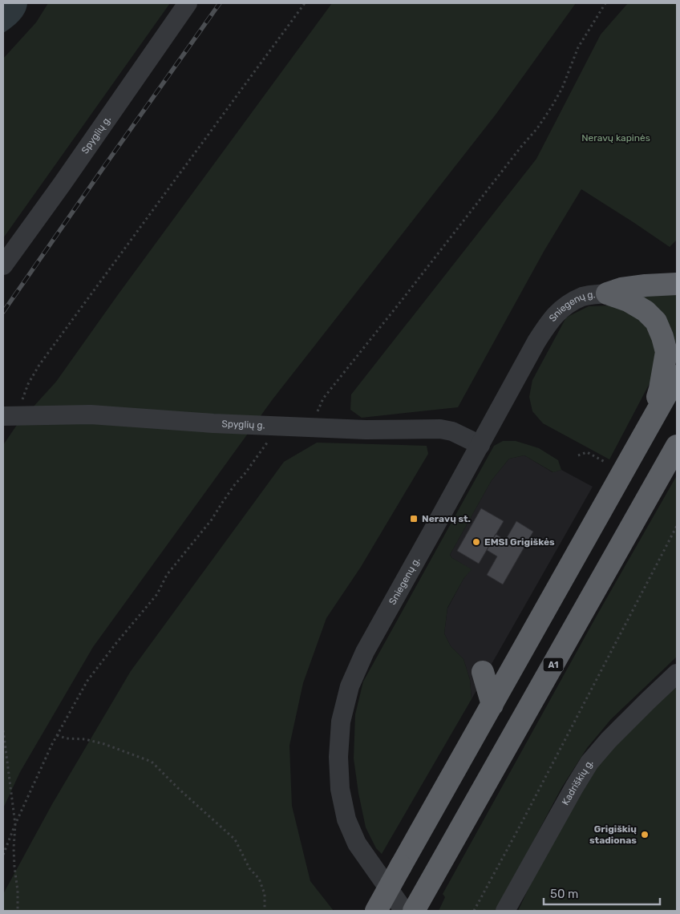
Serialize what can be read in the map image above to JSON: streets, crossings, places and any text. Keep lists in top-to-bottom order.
{
  "streets": {
    "highway": ["A1"],
    "street": ["Spyglių g.", "Sniegenų g.", "Kadriškių g."]
  },
  "crossings": [
    ["Spyglių g.", "Sniegenų g."]
  ],
  "parks": ["Neravų kapinės"],
  "places": {
    "transit": ["Neravų st."],
    "other": ["EMSI Grigiškės", "Grigiškių stadionas"]
  },
  "scale_bar": "50 m"
}
